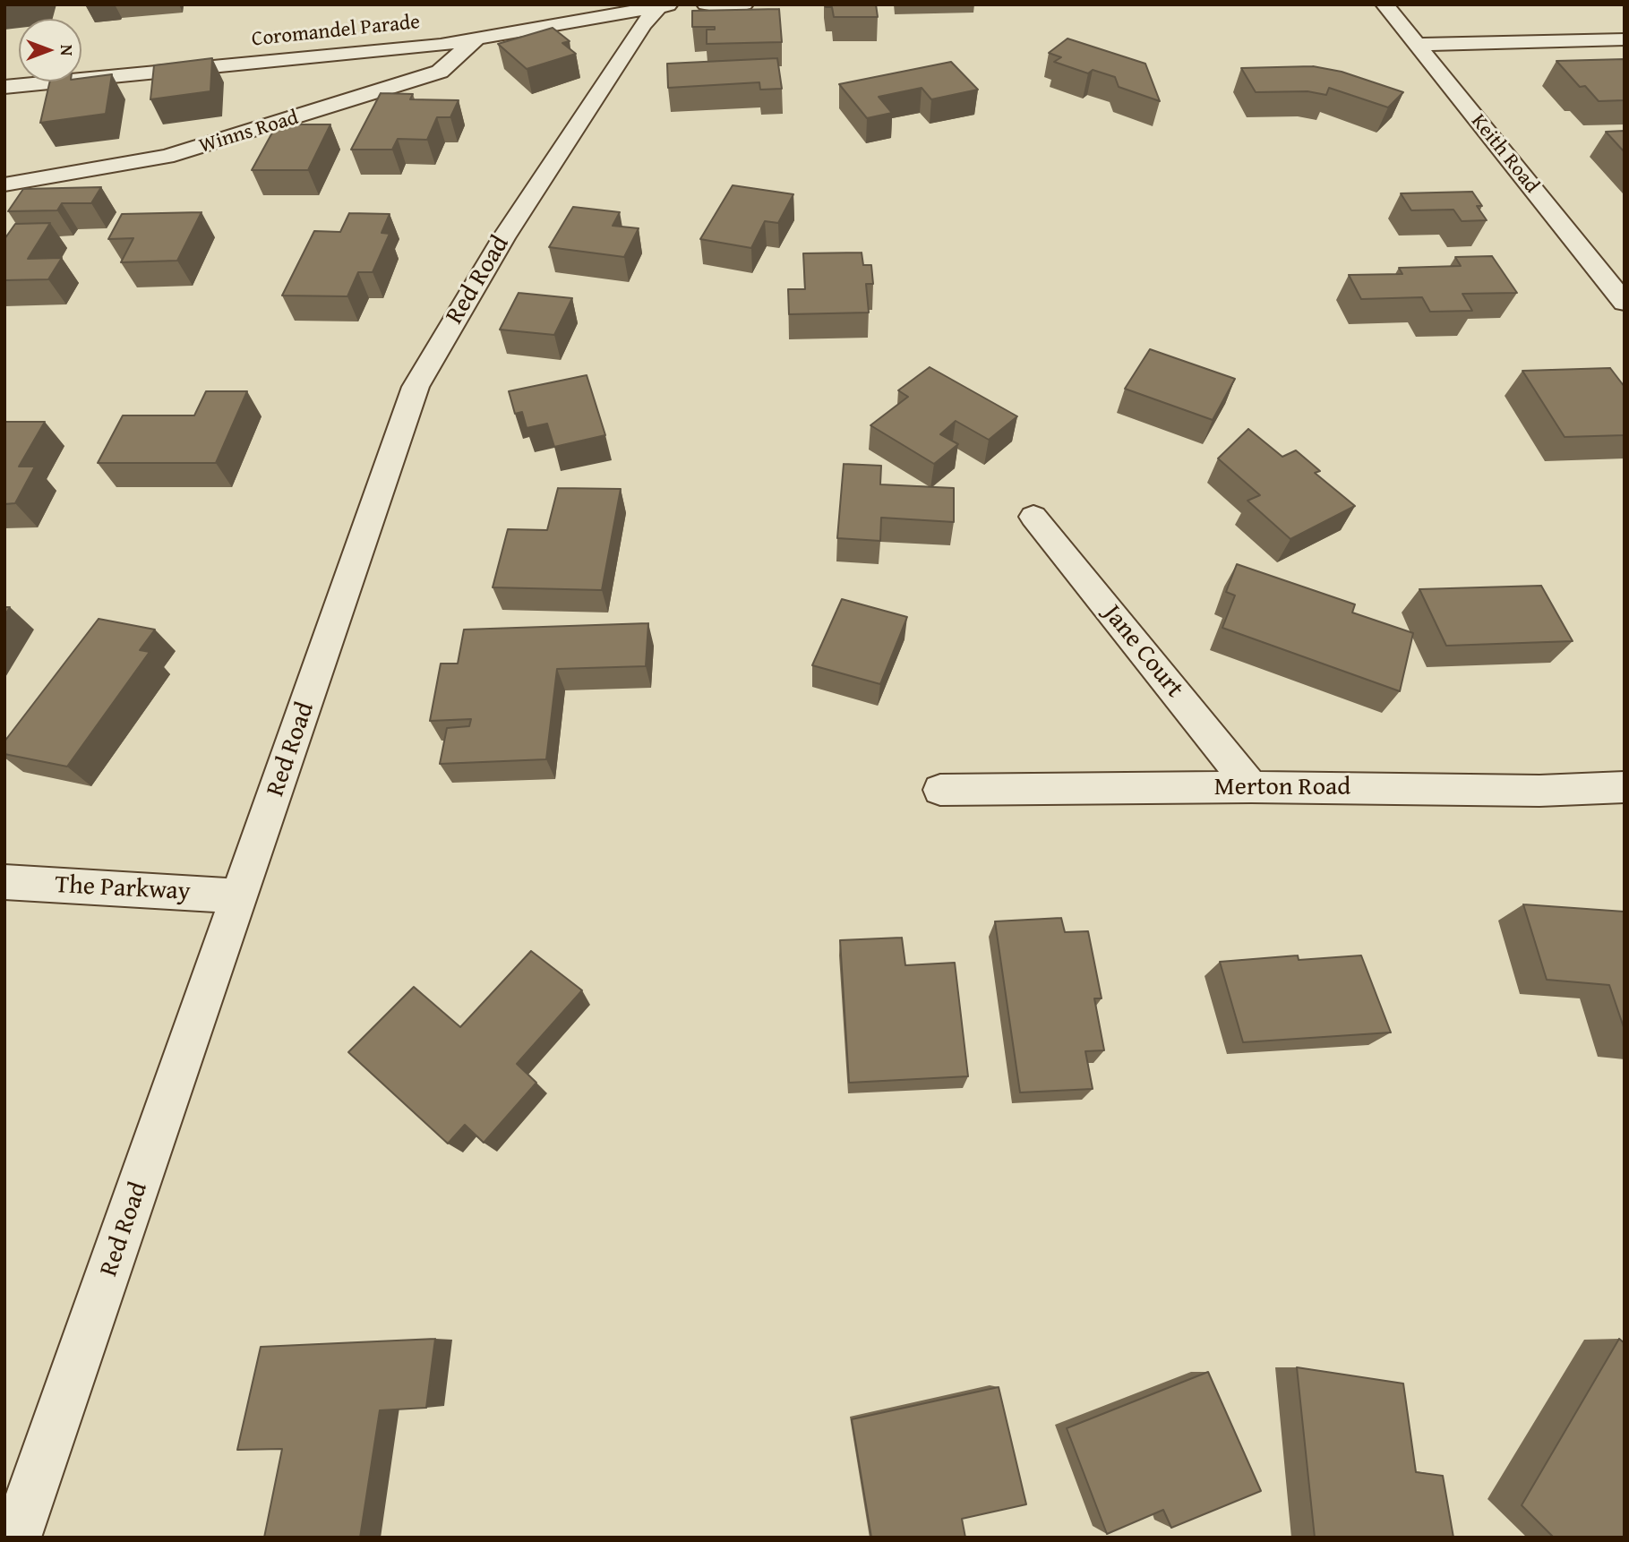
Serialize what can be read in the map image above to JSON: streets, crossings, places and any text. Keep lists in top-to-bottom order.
{
  "streets": {
    "street": [
      "Coromandel Parade",
      "Winns Road",
      "Keith Road",
      "Red Road",
      "Jane Court",
      "Merton Road",
      "The Parkway"
    ]
  },
  "crossings": [
    ["Coromandel Parade", "Winns Road"],
    ["Winns Road", "Red Road"],
    ["Red Road", "The Parkway"],
    ["Jane Court", "Merton Road"]
  ],
  "north": "right"
}
